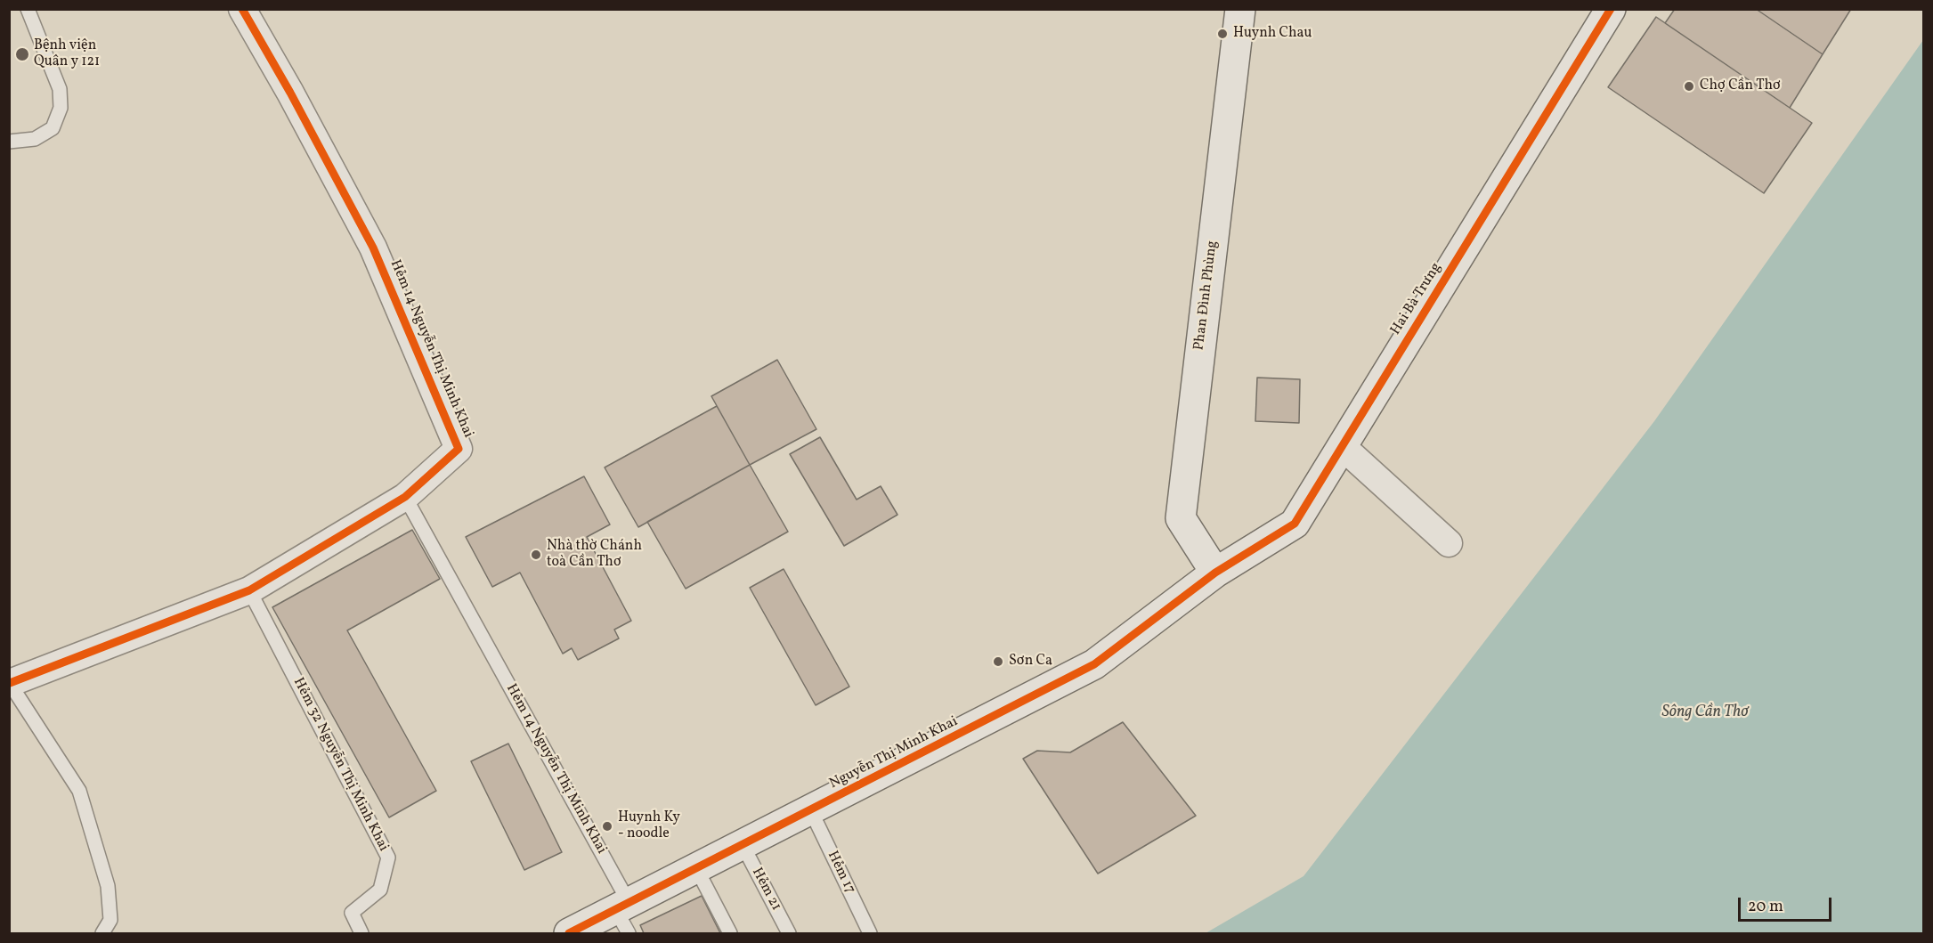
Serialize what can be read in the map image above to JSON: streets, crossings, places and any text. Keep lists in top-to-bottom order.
{
  "streets": {
    "street": [
      "Phan Đình Phùng",
      "Hai Bà Trưng",
      "Hẻm 14 Nguyễn Thị Minh Khai",
      "Nguyễn Thị Minh Khai"
    ],
    "lane": ["Hẻm 32 Nguyễn Thị Minh Khai", "Hẻm 17", "Hẻm 21"]
  },
  "crossings": [
    ["Phan Đình Phùng", "Hai Bà Trưng"],
    ["Phan Đình Phùng", "Nguyễn Thị Minh Khai"],
    ["Hai Bà Trưng", "Nguyễn Thị Minh Khai"],
    ["Hẻm 14 Nguyễn Thị Minh Khai", "Nguyễn Thị Minh Khai"],
    ["Hẻm 14 Nguyễn Thị Minh Khai", "Hẻm 32 Nguyễn Thị Minh Khai"],
    ["Nguyễn Thị Minh Khai", "Hẻm 17"],
    ["Nguyễn Thị Minh Khai", "Hẻm 21"]
  ],
  "water": ["Sông Cần Thơ"],
  "places": [
    "Huynh Chau",
    "Bệnh viện Quân y 121",
    "Chợ Cần Thơ",
    "Nhà thờ Chánh toà Cần Thơ",
    "Sơn Ca",
    "Huynh Ky - noodle"
  ],
  "scale_bar": "20 m"
}
